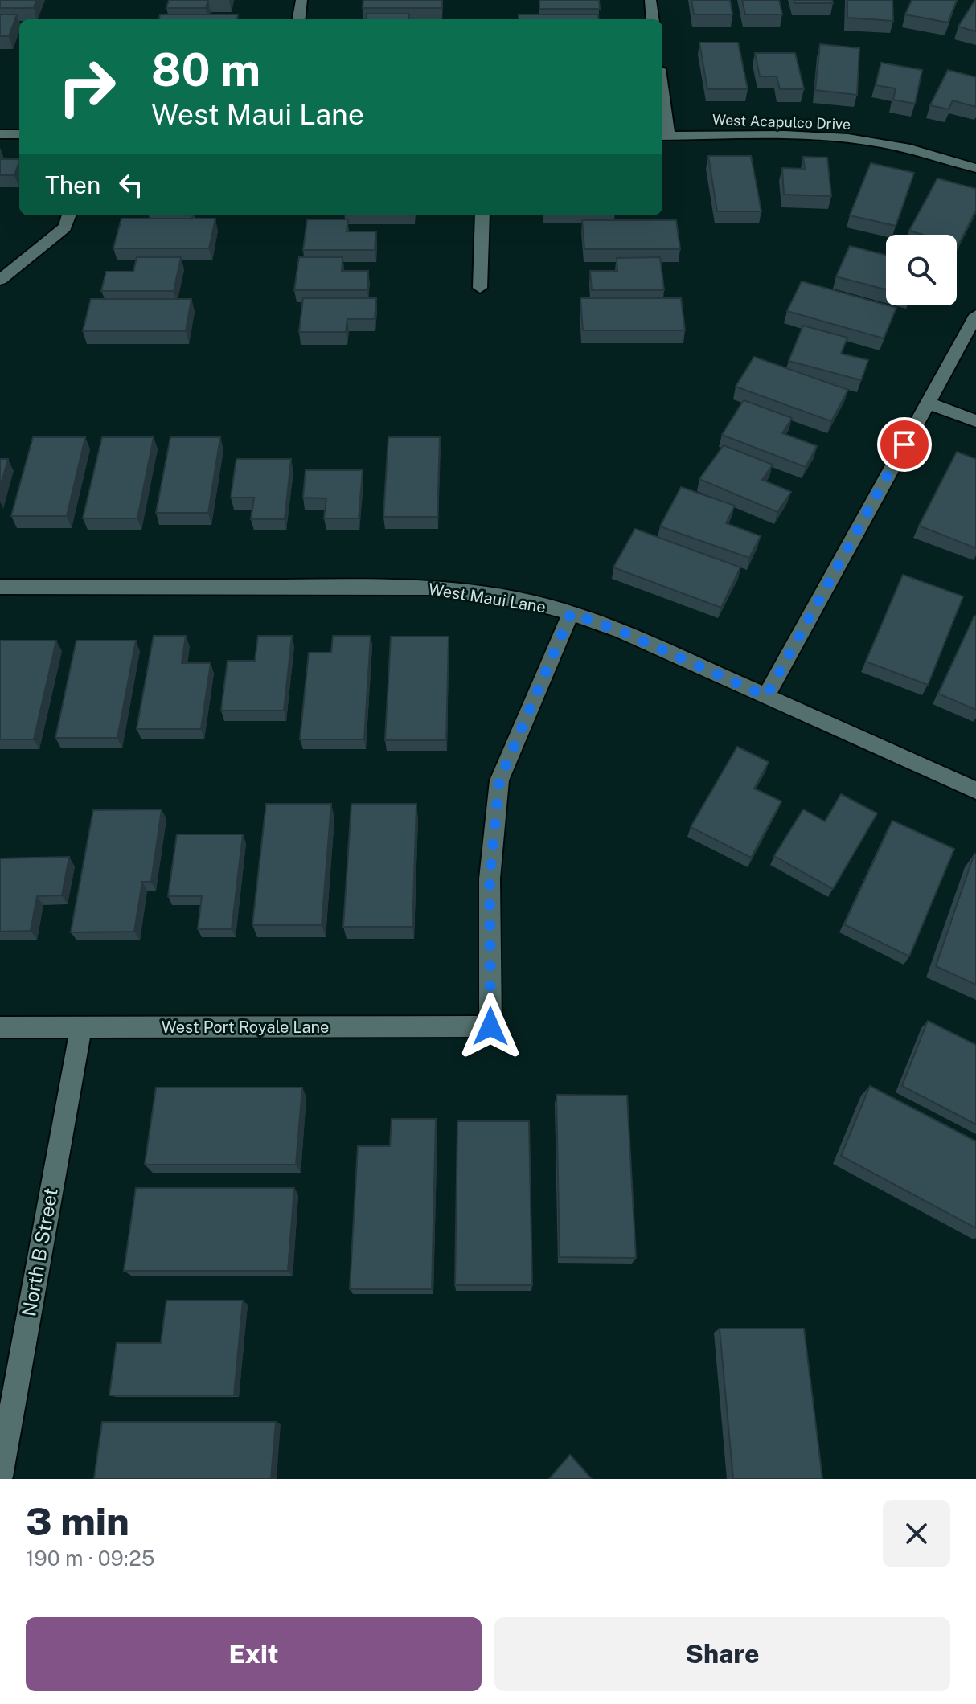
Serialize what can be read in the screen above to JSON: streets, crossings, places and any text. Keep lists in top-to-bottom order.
{
  "streets": {
    "street": [
      "West Acapulco Drive",
      "West Maui Lane",
      "West Port Royale Lane",
      "North B Street"
    ]
  },
  "crossings": [
    ["West Maui Lane", "West Port Royale Lane"],
    ["West Port Royale Lane", "North B Street"]
  ],
  "page": {
    "turn": ["80 m", "West Maui Lane"],
    "then": "Then",
    "heading": ["3 min", "190 m · 09:25"],
    "buttons": ["Exit", "Share"]
  }
}
